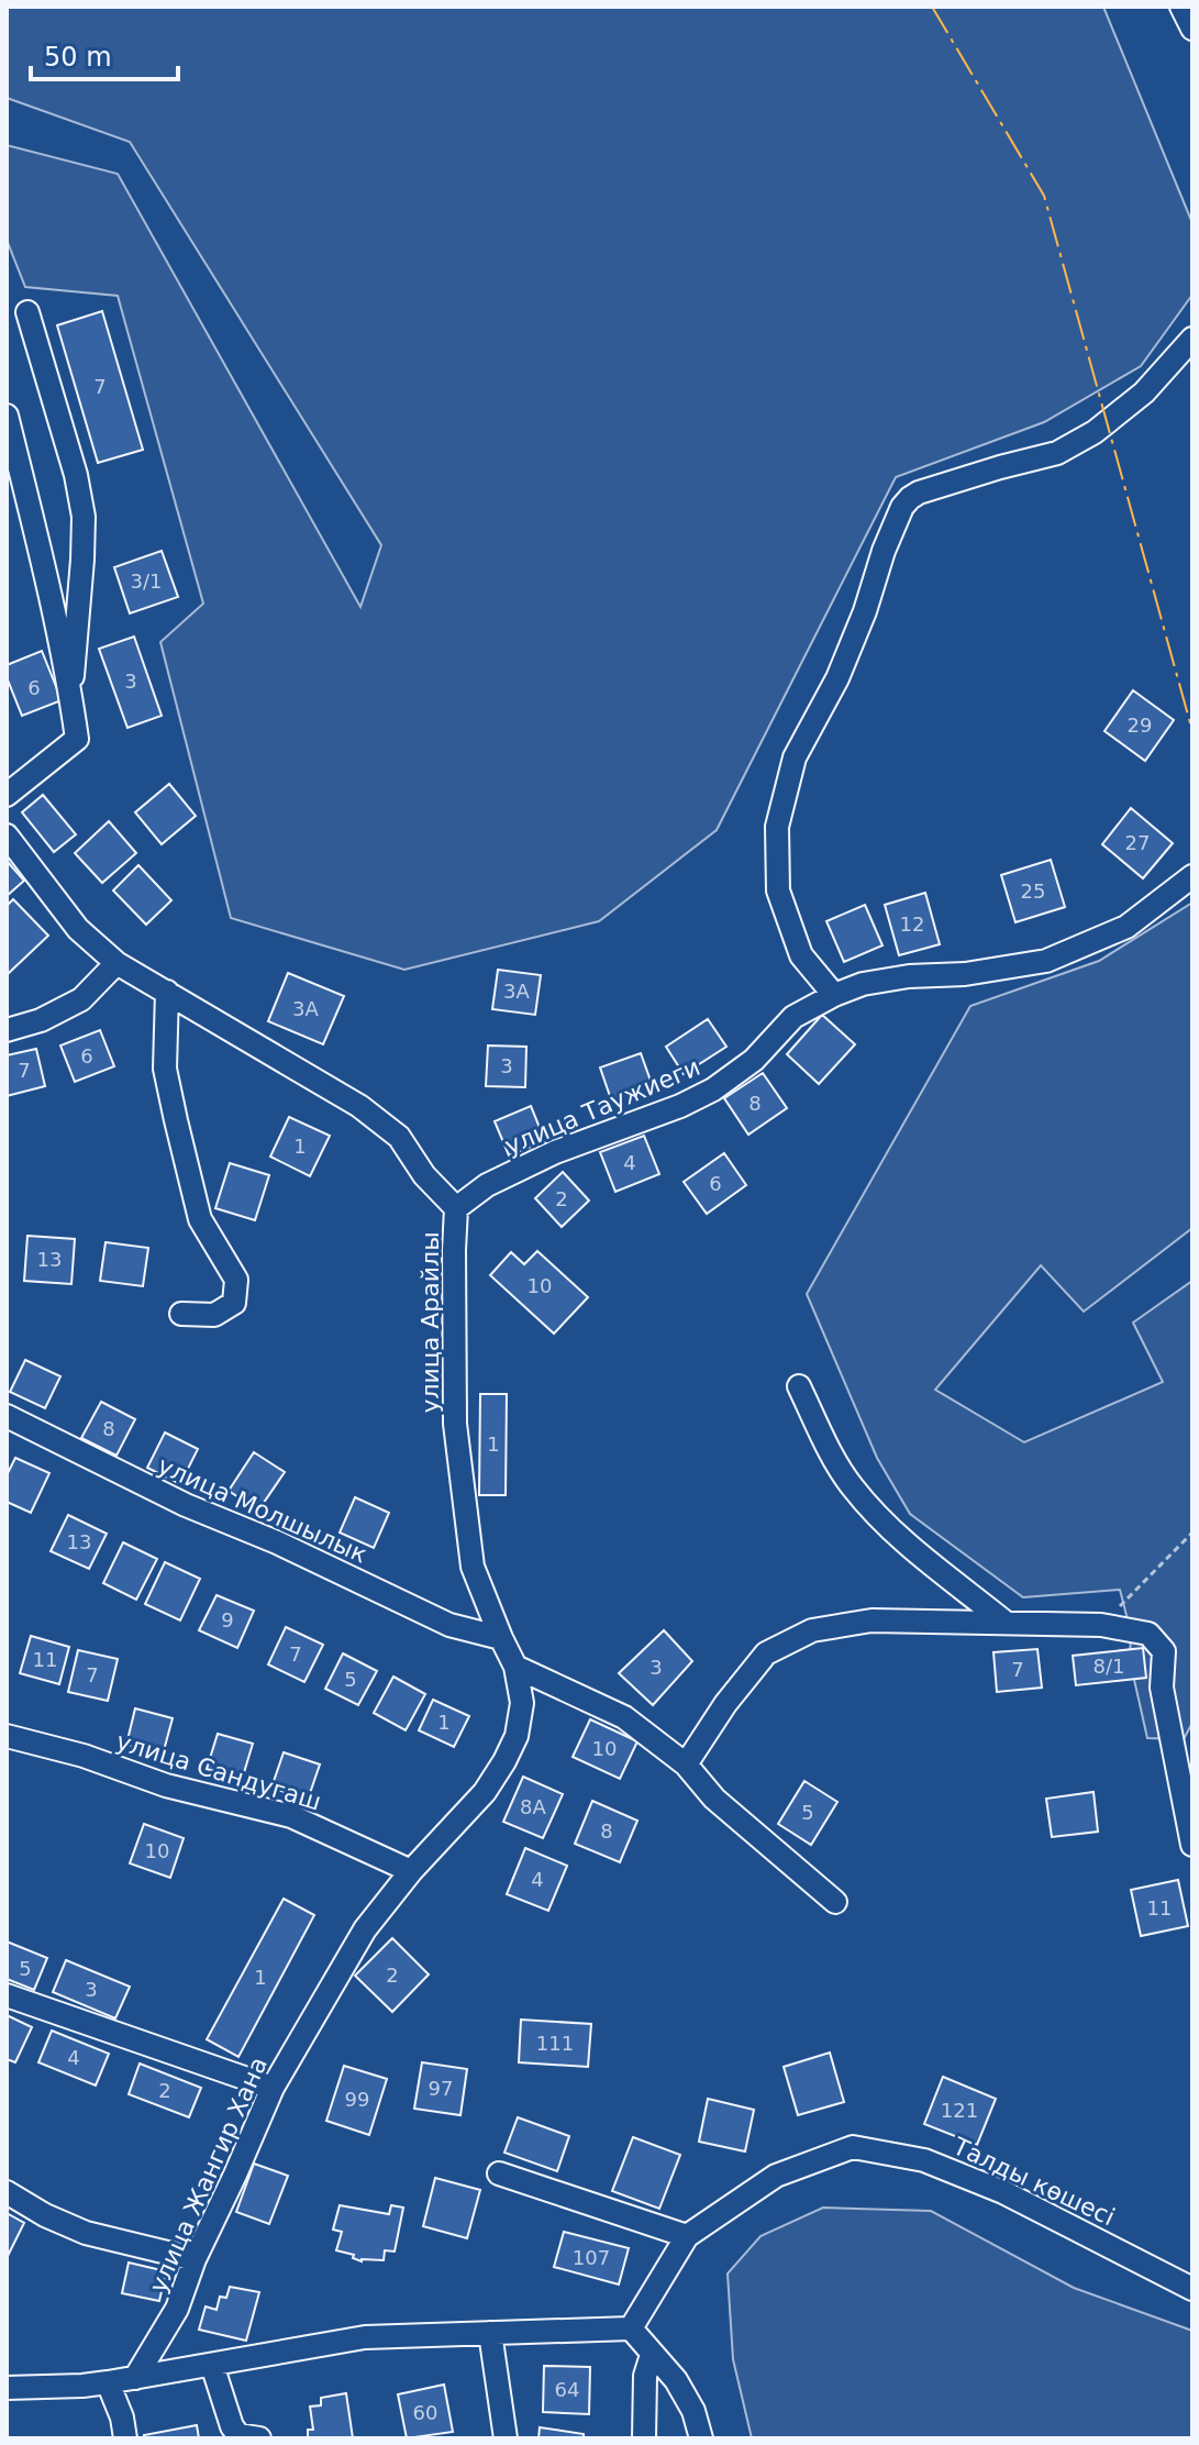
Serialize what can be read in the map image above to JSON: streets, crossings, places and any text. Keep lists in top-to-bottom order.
{
  "streets": {
    "street": [
      "улица Таужиеги",
      "улица Арайлы",
      "улица Молшылык",
      "улица Сандугаш",
      "улица Жангир Хана",
      "Талды көшесі"
    ]
  },
  "crossings": [
    ["улица Таужиеги", "улица Арайлы"],
    ["улица Арайлы", "улица Молшылык"],
    ["улица Арайлы", "улица Жангир Хана"],
    ["улица Молшылык", "улица Жангир Хана"],
    ["улица Сандугаш", "улица Жангир Хана"]
  ],
  "house_numbers": [
    "7",
    "3/1",
    "3",
    "6",
    "29",
    "27",
    "25",
    "12",
    "3А",
    "3А",
    "6",
    "3",
    "7",
    "8",
    "1",
    "4",
    "6",
    "2",
    "13",
    "10",
    "8",
    "1",
    "13",
    "9",
    "7",
    "11",
    "8/1",
    "3",
    "7",
    "7",
    "5",
    "1",
    "10",
    "8А",
    "5",
    "8",
    "10",
    "4",
    "11",
    "5",
    "2",
    "1",
    "3",
    "111",
    "4",
    "97",
    "2",
    "99",
    "121",
    "107",
    "64",
    "60"
  ],
  "scale_bar": "50 m"
}
